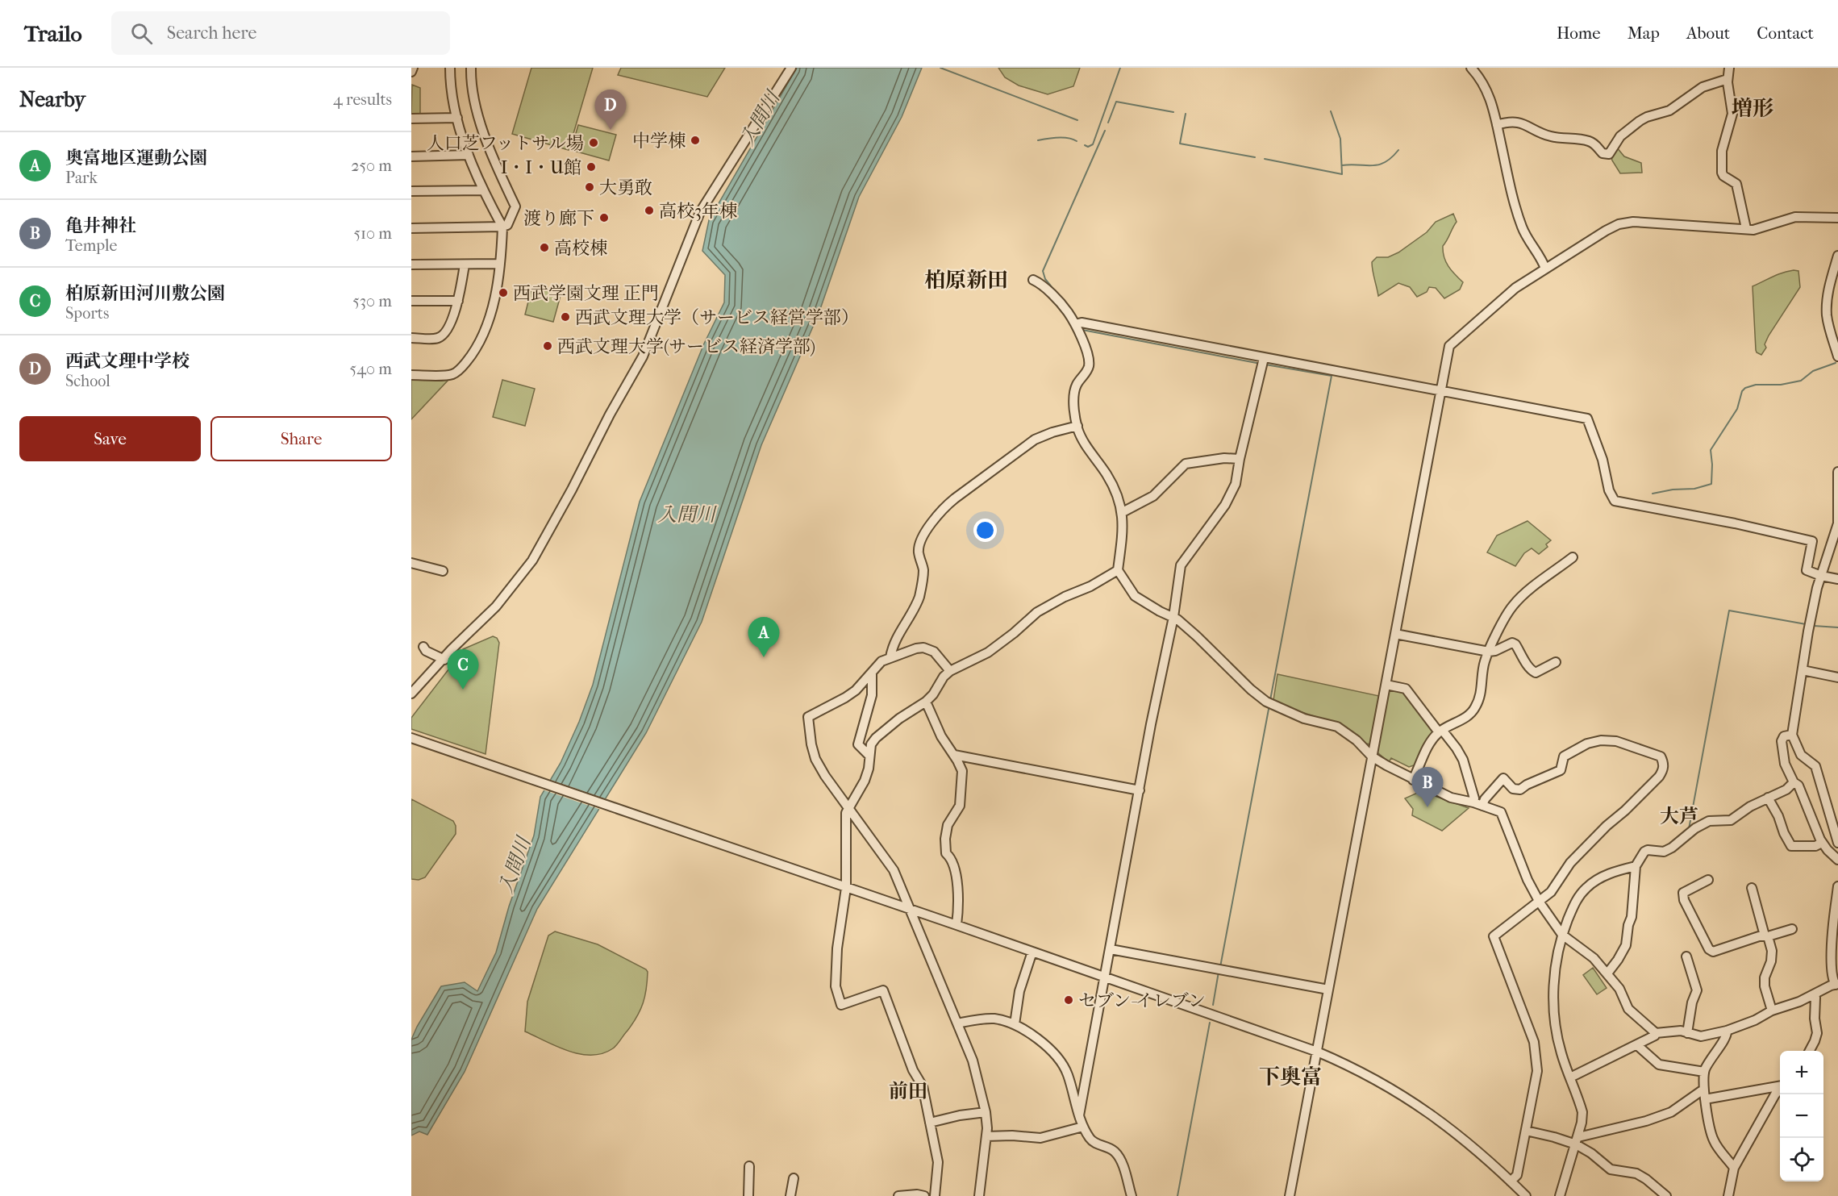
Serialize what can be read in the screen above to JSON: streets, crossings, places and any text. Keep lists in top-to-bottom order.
{
  "districts": [
    "増形",
    "柏原新田",
    "大芦",
    "下奥富",
    "前田"
  ],
  "water": ["入間川"],
  "places": [
    "中学棟",
    "人口芝フットサル場",
    "I・I・U館",
    "大勇敢",
    "高校3年棟",
    "渡り廊下",
    "高校棟",
    "西武学園文理 正門",
    "西武文理大学（サービス経営学部）",
    "西武文理大学(サービス経済学部)",
    "セブン-イレブン"
  ],
  "page": {
    "header": "Trailo",
    "search": "Search here",
    "nav": [
      "Home",
      "Map",
      "About",
      "Contact"
    ],
    "heading": ["Nearby", "4 results"],
    "pins": [
      "D",
      "A",
      "C",
      "B"
    ],
    "list": [
      {
        "mark": "A",
        "name": "奥富地区運動公園",
        "note": "Park",
        "value": "250 m"
      },
      {
        "mark": "B",
        "name": "亀井神社",
        "note": "Temple",
        "value": "510 m"
      },
      {
        "mark": "C",
        "name": "柏原新田河川敷公園",
        "note": "Sports",
        "value": "530 m"
      },
      {
        "mark": "D",
        "name": "西武文理中学校",
        "note": "School",
        "value": "540 m"
      }
    ],
    "buttons": ["Save", "Share"],
    "map_buttons": ["+", "−"]
  }
}
